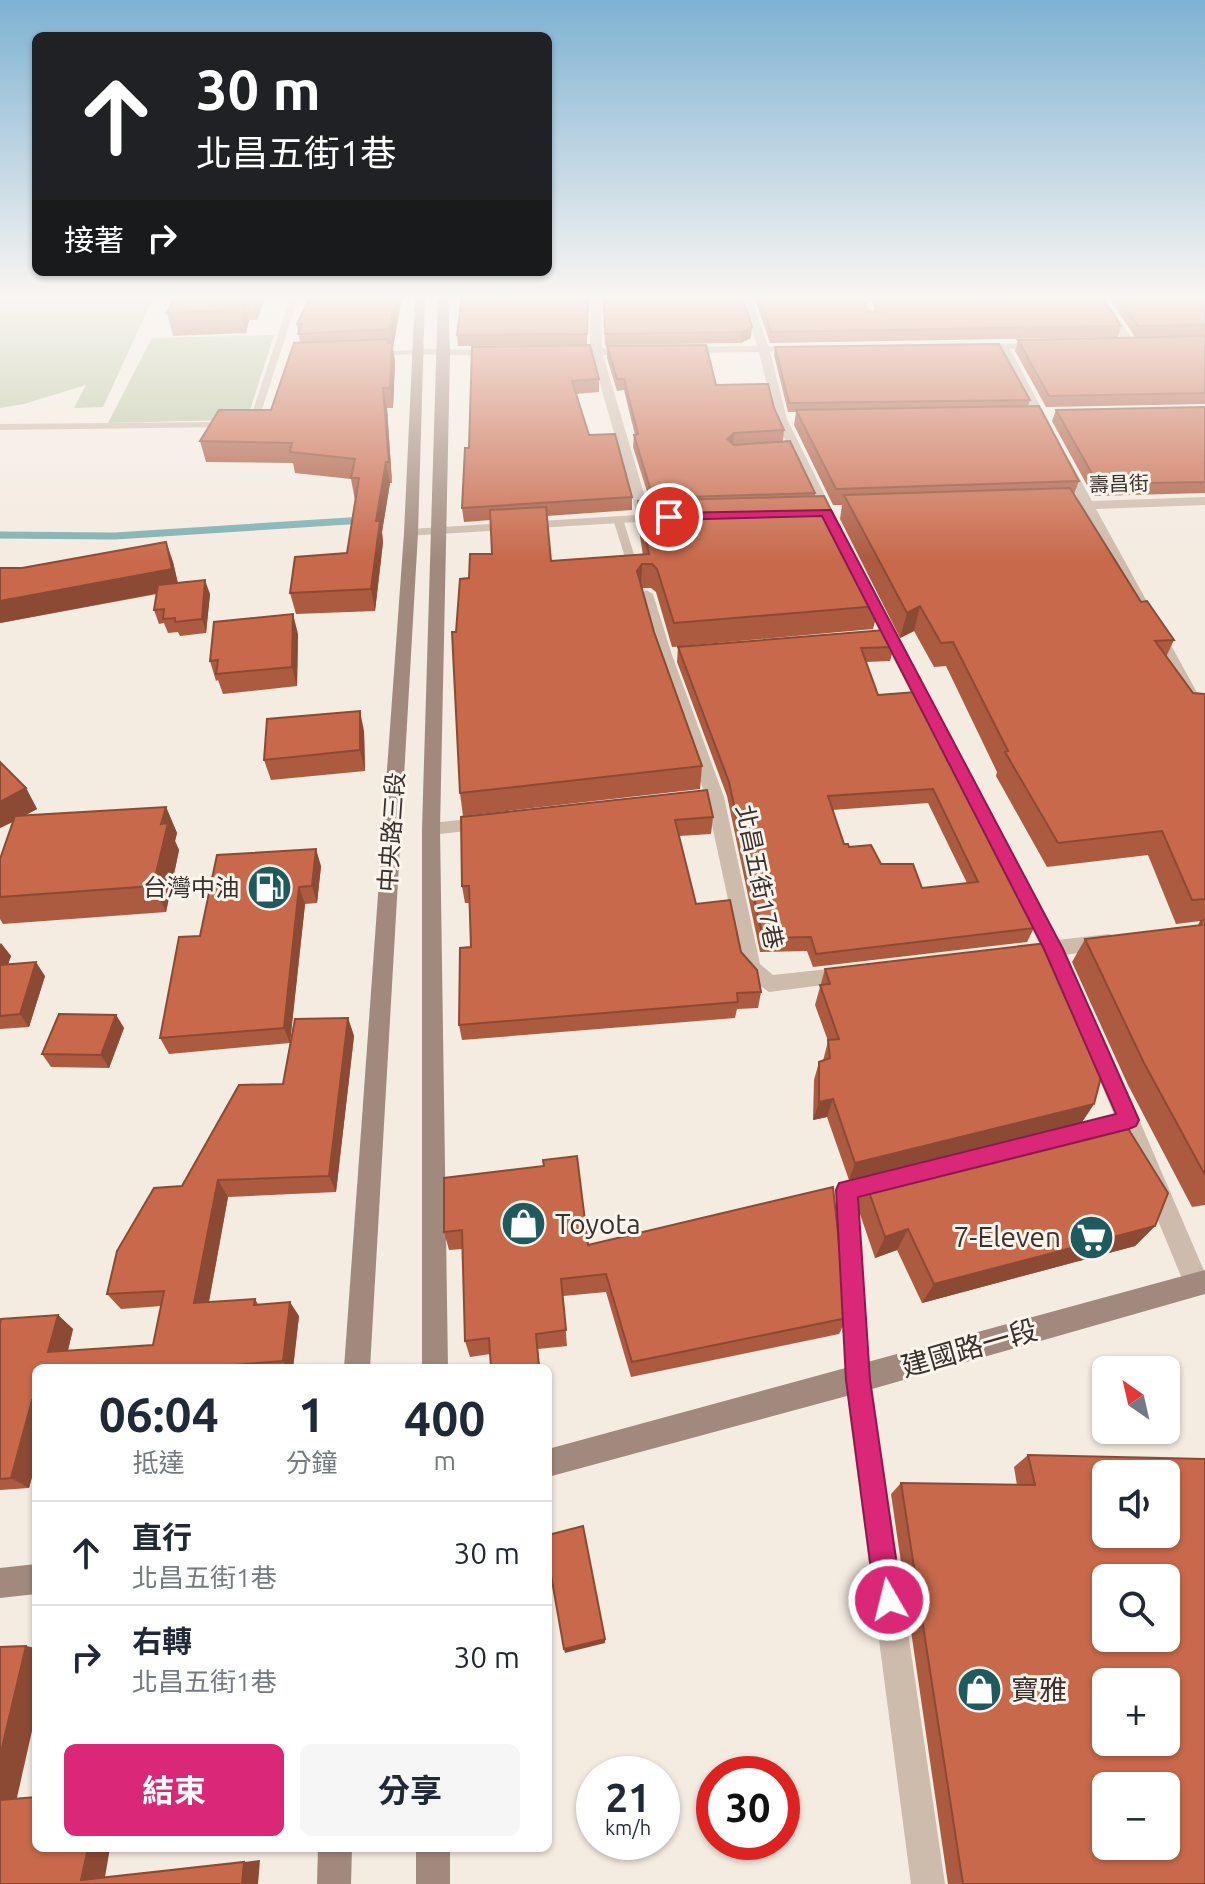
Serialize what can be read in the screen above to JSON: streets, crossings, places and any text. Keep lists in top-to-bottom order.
{
  "streets": {
    "street": [
      "壽昌街",
      "中央路三段",
      "北昌五街17巷",
      "建國路一段"
    ]
  },
  "places": {
    "fuel station": ["台灣中油"],
    "shop": ["Toyota", "寶雅"],
    "supermarket": ["7-Eleven"]
  },
  "north": "top left",
  "page": {
    "turn": ["30 m", "北昌五街1巷"],
    "then": "接著",
    "map_buttons": ["+", "−"],
    "eta": [
      "06:04",
      "抵達",
      "1",
      "分鐘",
      "400",
      "m"
    ],
    "list": [
      {
        "name": "直行",
        "note": "北昌五街1巷",
        "value": "30 m"
      },
      {
        "name": "右轉",
        "note": "北昌五街1巷",
        "value": "30 m"
      }
    ],
    "buttons": ["結束", "分享"],
    "speed": "21 km/h",
    "limit": "30"
  }
}
